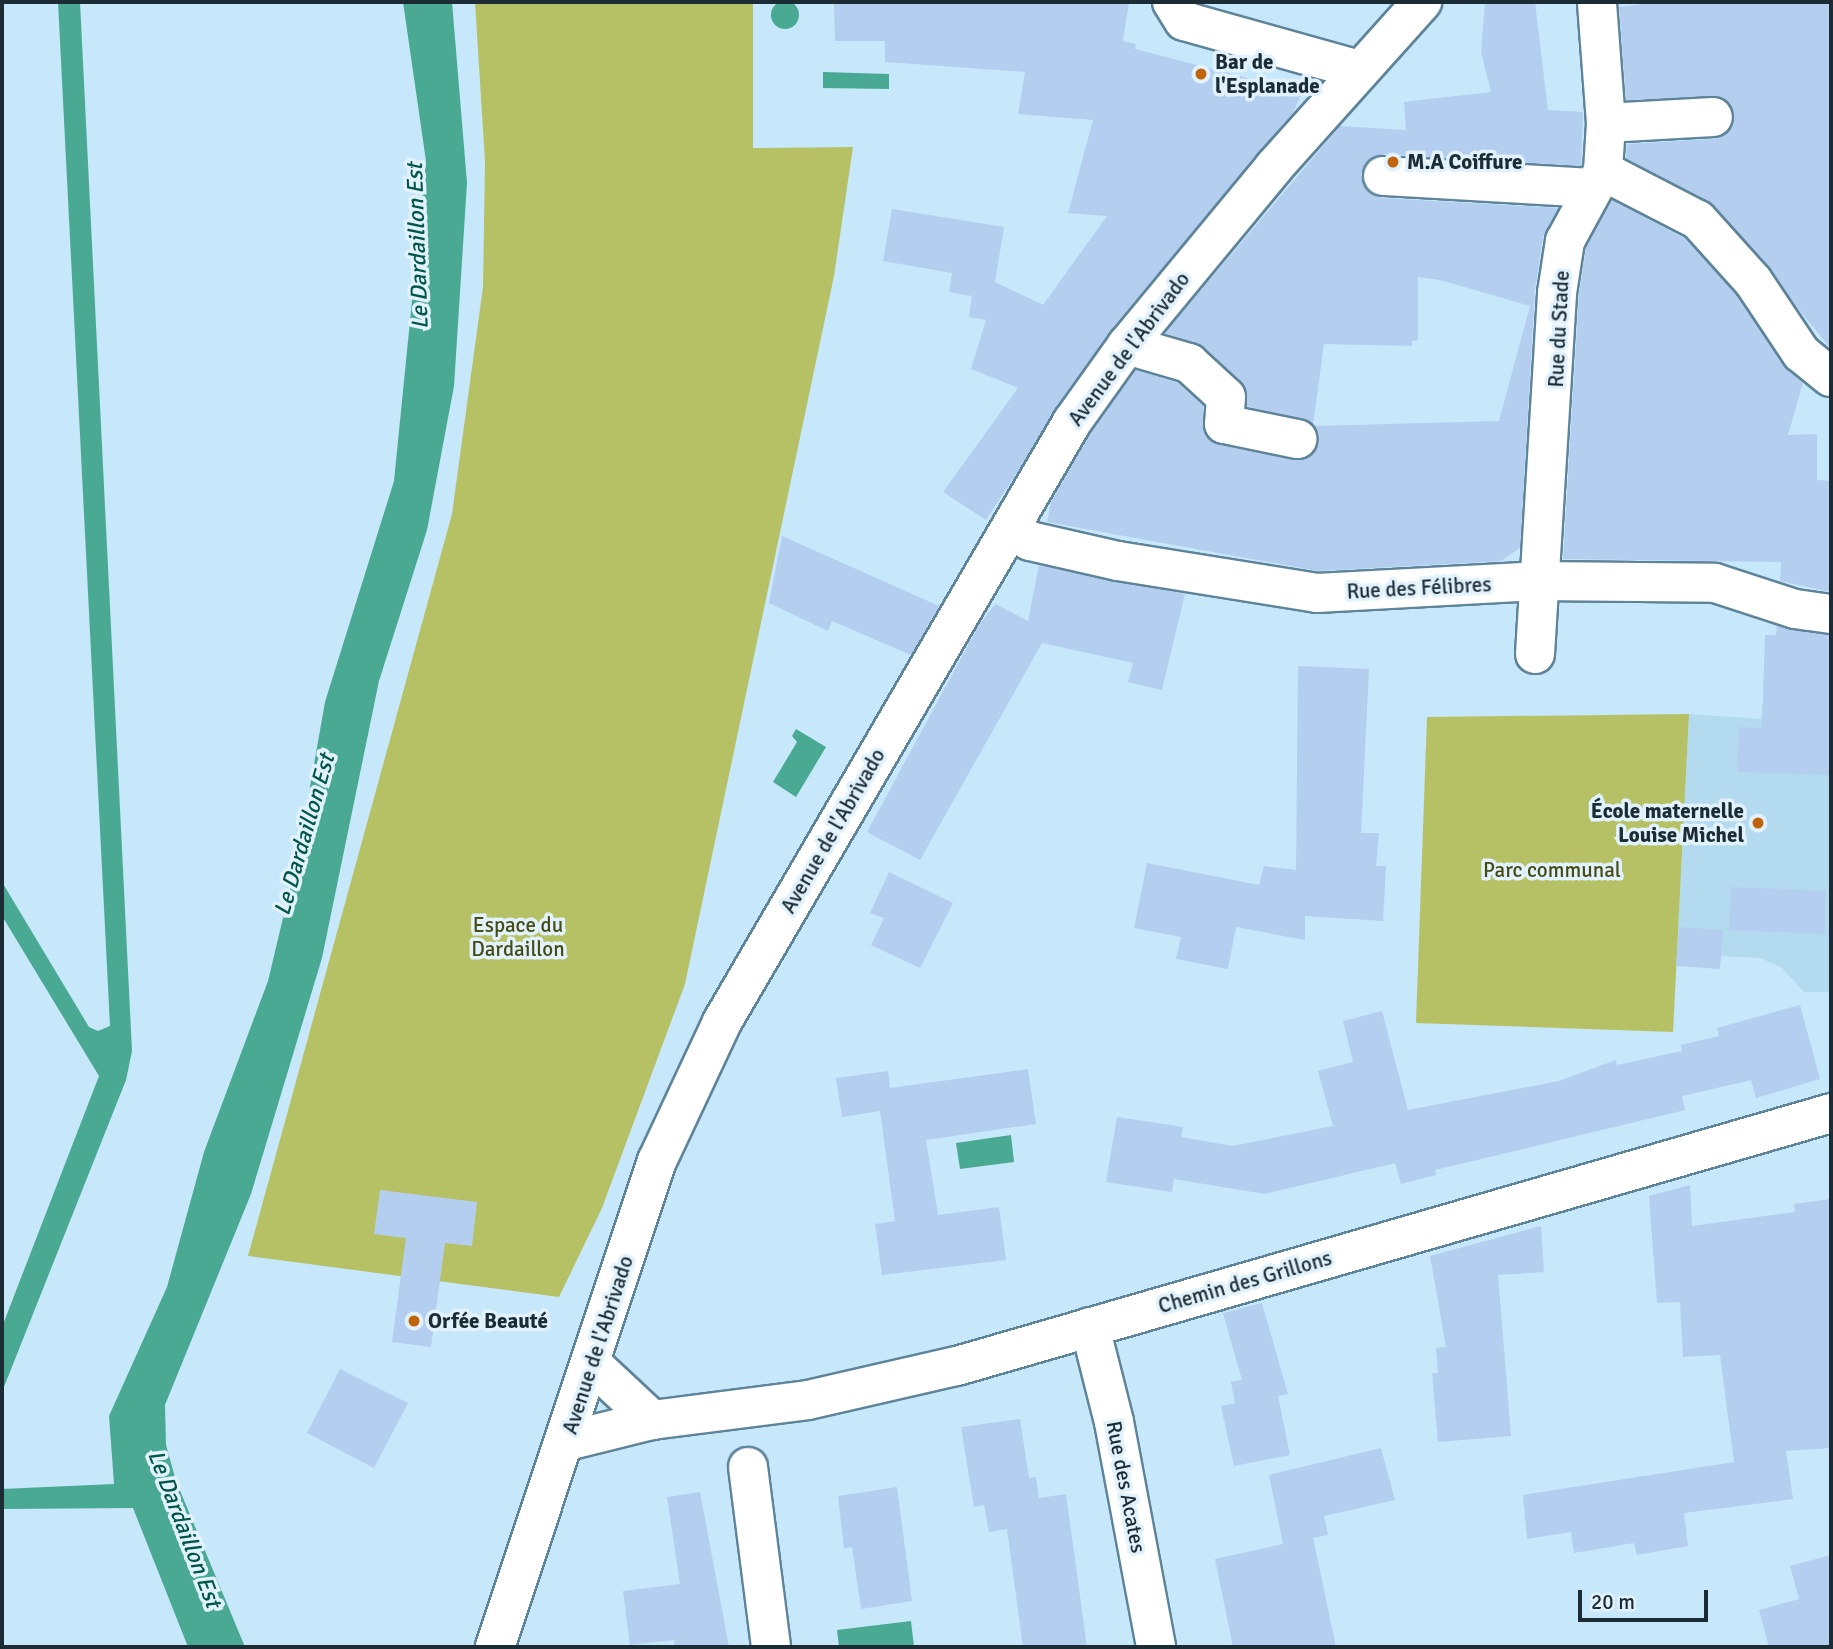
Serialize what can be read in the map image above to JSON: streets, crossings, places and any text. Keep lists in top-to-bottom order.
{
  "streets": {
    "street": [
      "Rue du Stade",
      "Avenue de l'Abrivado",
      "Rue des Félibres",
      "Chemin des Grillons",
      "Rue des Acates"
    ]
  },
  "crossings": [
    ["Rue du Stade", "Rue des Félibres"],
    ["Avenue de l'Abrivado", "Rue des Félibres"],
    ["Avenue de l'Abrivado", "Chemin des Grillons"],
    ["Chemin des Grillons", "Rue des Acates"]
  ],
  "water": ["Le Dardaillon Est"],
  "parks": ["Parc communal", "Espace du Dardaillon"],
  "places": [
    "Bar de l'Esplanade",
    "M.A Coiffure",
    "École maternelle Louise Michel",
    "Orfée Beauté"
  ],
  "scale_bar": "20 m"
}
